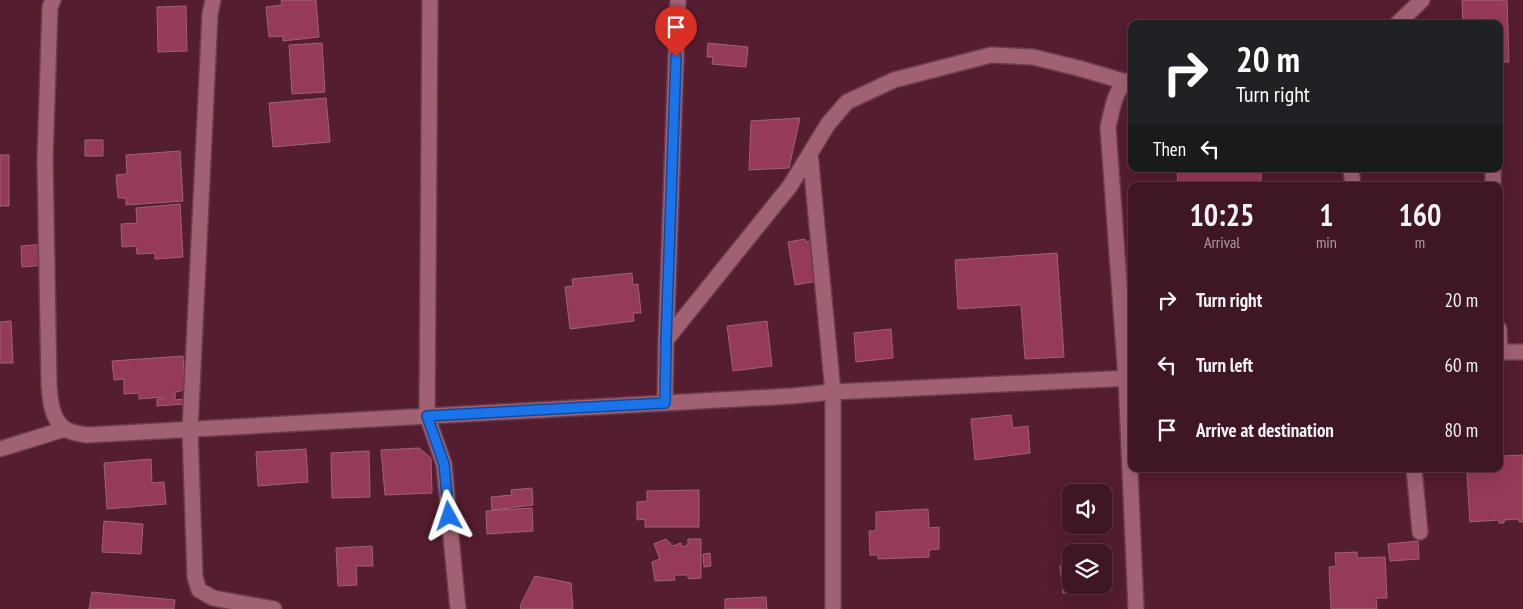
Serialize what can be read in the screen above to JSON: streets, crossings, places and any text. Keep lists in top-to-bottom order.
{
  "page": {
    "turn": ["20 m", "Turn right"],
    "then": "Then",
    "eta": [
      "10:25",
      "Arrival",
      "1",
      "min",
      "160",
      "m"
    ],
    "list": [
      {
        "name": "Turn right",
        "value": "20 m"
      },
      {
        "name": "Turn left",
        "value": "60 m"
      },
      {
        "name": "Arrive at destination",
        "value": "80 m"
      }
    ]
  }
}
